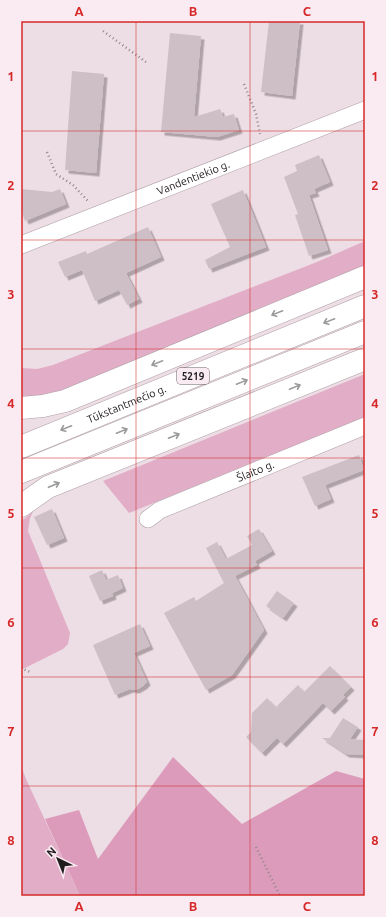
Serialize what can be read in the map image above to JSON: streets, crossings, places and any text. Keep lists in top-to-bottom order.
{
  "streets": {
    "highway": ["5219", "Tūkstantmečio g."],
    "street": ["Vandentiekio g.", "Šlaito g."]
  },
  "north": "top left",
  "grid": {
    "columns": ["A", "B", "C"],
    "rows": [
      "1",
      "2",
      "3",
      "4",
      "5",
      "6",
      "7",
      "8"
    ]
  }
}
